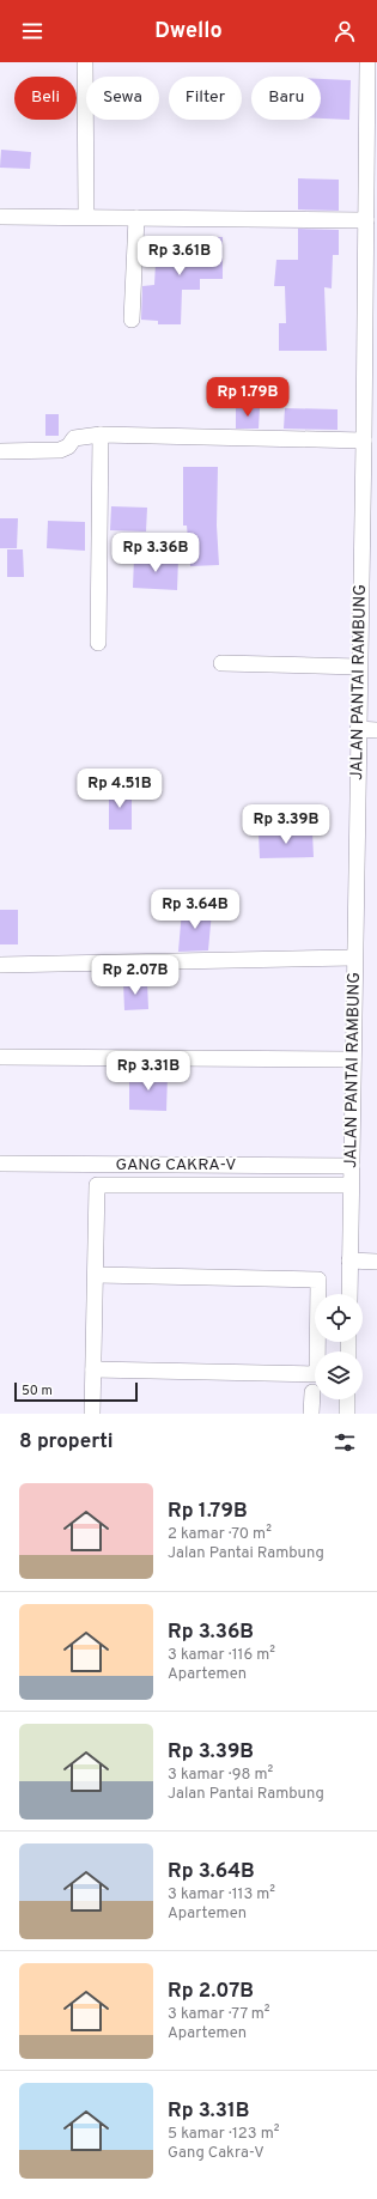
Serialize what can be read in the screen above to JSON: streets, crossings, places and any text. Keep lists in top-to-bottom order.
{
  "streets": {
    "street": ["JALAN PANTAI RAMBUNG", "GANG CAKRA-V"]
  },
  "crossings": [
    ["JALAN PANTAI RAMBUNG", "GANG CAKRA-V"]
  ],
  "scale_bar": "50 m",
  "page": {
    "header": "Dwello",
    "chip": [
      "Beli",
      "Sewa",
      "Filter",
      "Baru"
    ],
    "price": [
      "Rp 3.61B",
      "Rp 1.79B",
      "Rp 3.36B",
      "Rp 4.51B",
      "Rp 3.39B",
      "Rp 3.64B",
      "Rp 2.07B",
      "Rp 3.31B"
    ],
    "scale": "50 m",
    "heading": "8 properti",
    "list": [
      {
        "name": "Rp 1.79B",
        "note": "2 kamar · 70 m² · Jalan Pantai Rambung"
      },
      {
        "name": "Rp 3.36B",
        "note": "3 kamar · 116 m² · Apartemen"
      },
      {
        "name": "Rp 3.39B",
        "note": "3 kamar · 98 m² · Jalan Pantai Rambung"
      },
      {
        "name": "Rp 3.64B",
        "note": "3 kamar · 113 m² · Apartemen"
      },
      {
        "name": "Rp 2.07B",
        "note": "3 kamar · 77 m² · Apartemen"
      },
      {
        "name": "Rp 3.31B",
        "note": "5 kamar · 123 m² · Gang Cakra-V"
      }
    ]
  }
}
